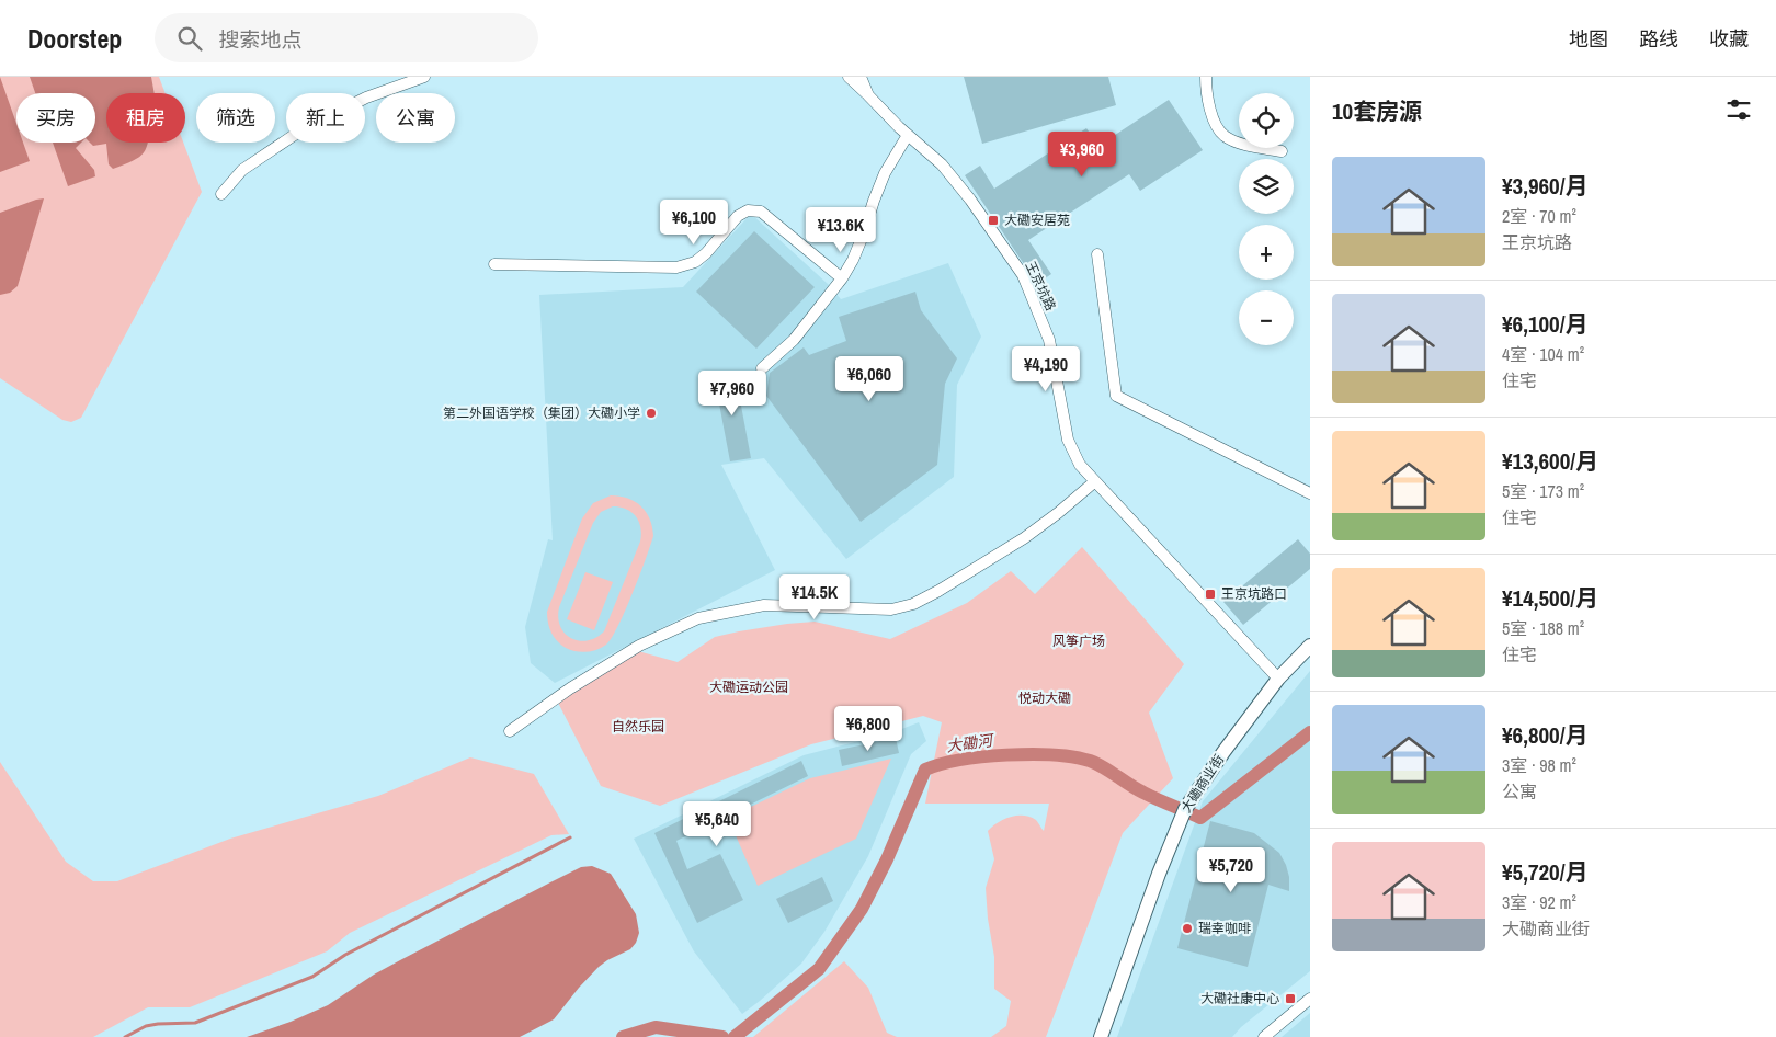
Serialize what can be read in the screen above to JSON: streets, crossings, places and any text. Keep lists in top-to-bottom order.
{
  "streets": {
    "street": ["王京坑路", "大磡商业街"]
  },
  "crossings": [
    ["王京坑路", "大磡商业街"]
  ],
  "water": ["大磡河"],
  "parks": [
    "风筝广场",
    "大磡运动公园",
    "悦动大磡",
    "自然乐园"
  ],
  "places": {
    "transit": ["大磡安居苑", "王京坑路口", "大磡社康中心"],
    "other": ["第二外国语学校（集团）大磡小学", "瑞幸咖啡"]
  },
  "page": {
    "header": "Doorstep",
    "search": "搜索地点",
    "nav": ["地图", "路线", "收藏"],
    "heading": "10套房源",
    "map_buttons": ["+", "−"],
    "chip": [
      "买房",
      "租房",
      "筛选",
      "新上",
      "公寓"
    ],
    "price": [
      "¥3,960",
      "¥6,100",
      "¥13.6K",
      "¥4,190",
      "¥6,060",
      "¥7,960",
      "¥14.5K",
      "¥6,800",
      "¥5,640",
      "¥5,720"
    ],
    "list": [
      {
        "name": "¥3,960/月",
        "note": "2室 · 70 m² · 王京坑路"
      },
      {
        "name": "¥6,100/月",
        "note": "4室 · 104 m² · 住宅"
      },
      {
        "name": "¥13,600/月",
        "note": "5室 · 173 m² · 住宅"
      },
      {
        "name": "¥14,500/月",
        "note": "5室 · 188 m² · 住宅"
      },
      {
        "name": "¥6,800/月",
        "note": "3室 · 98 m² · 公寓"
      },
      {
        "name": "¥5,720/月",
        "note": "3室 · 92 m² · 大磡商业街"
      }
    ]
  }
}
